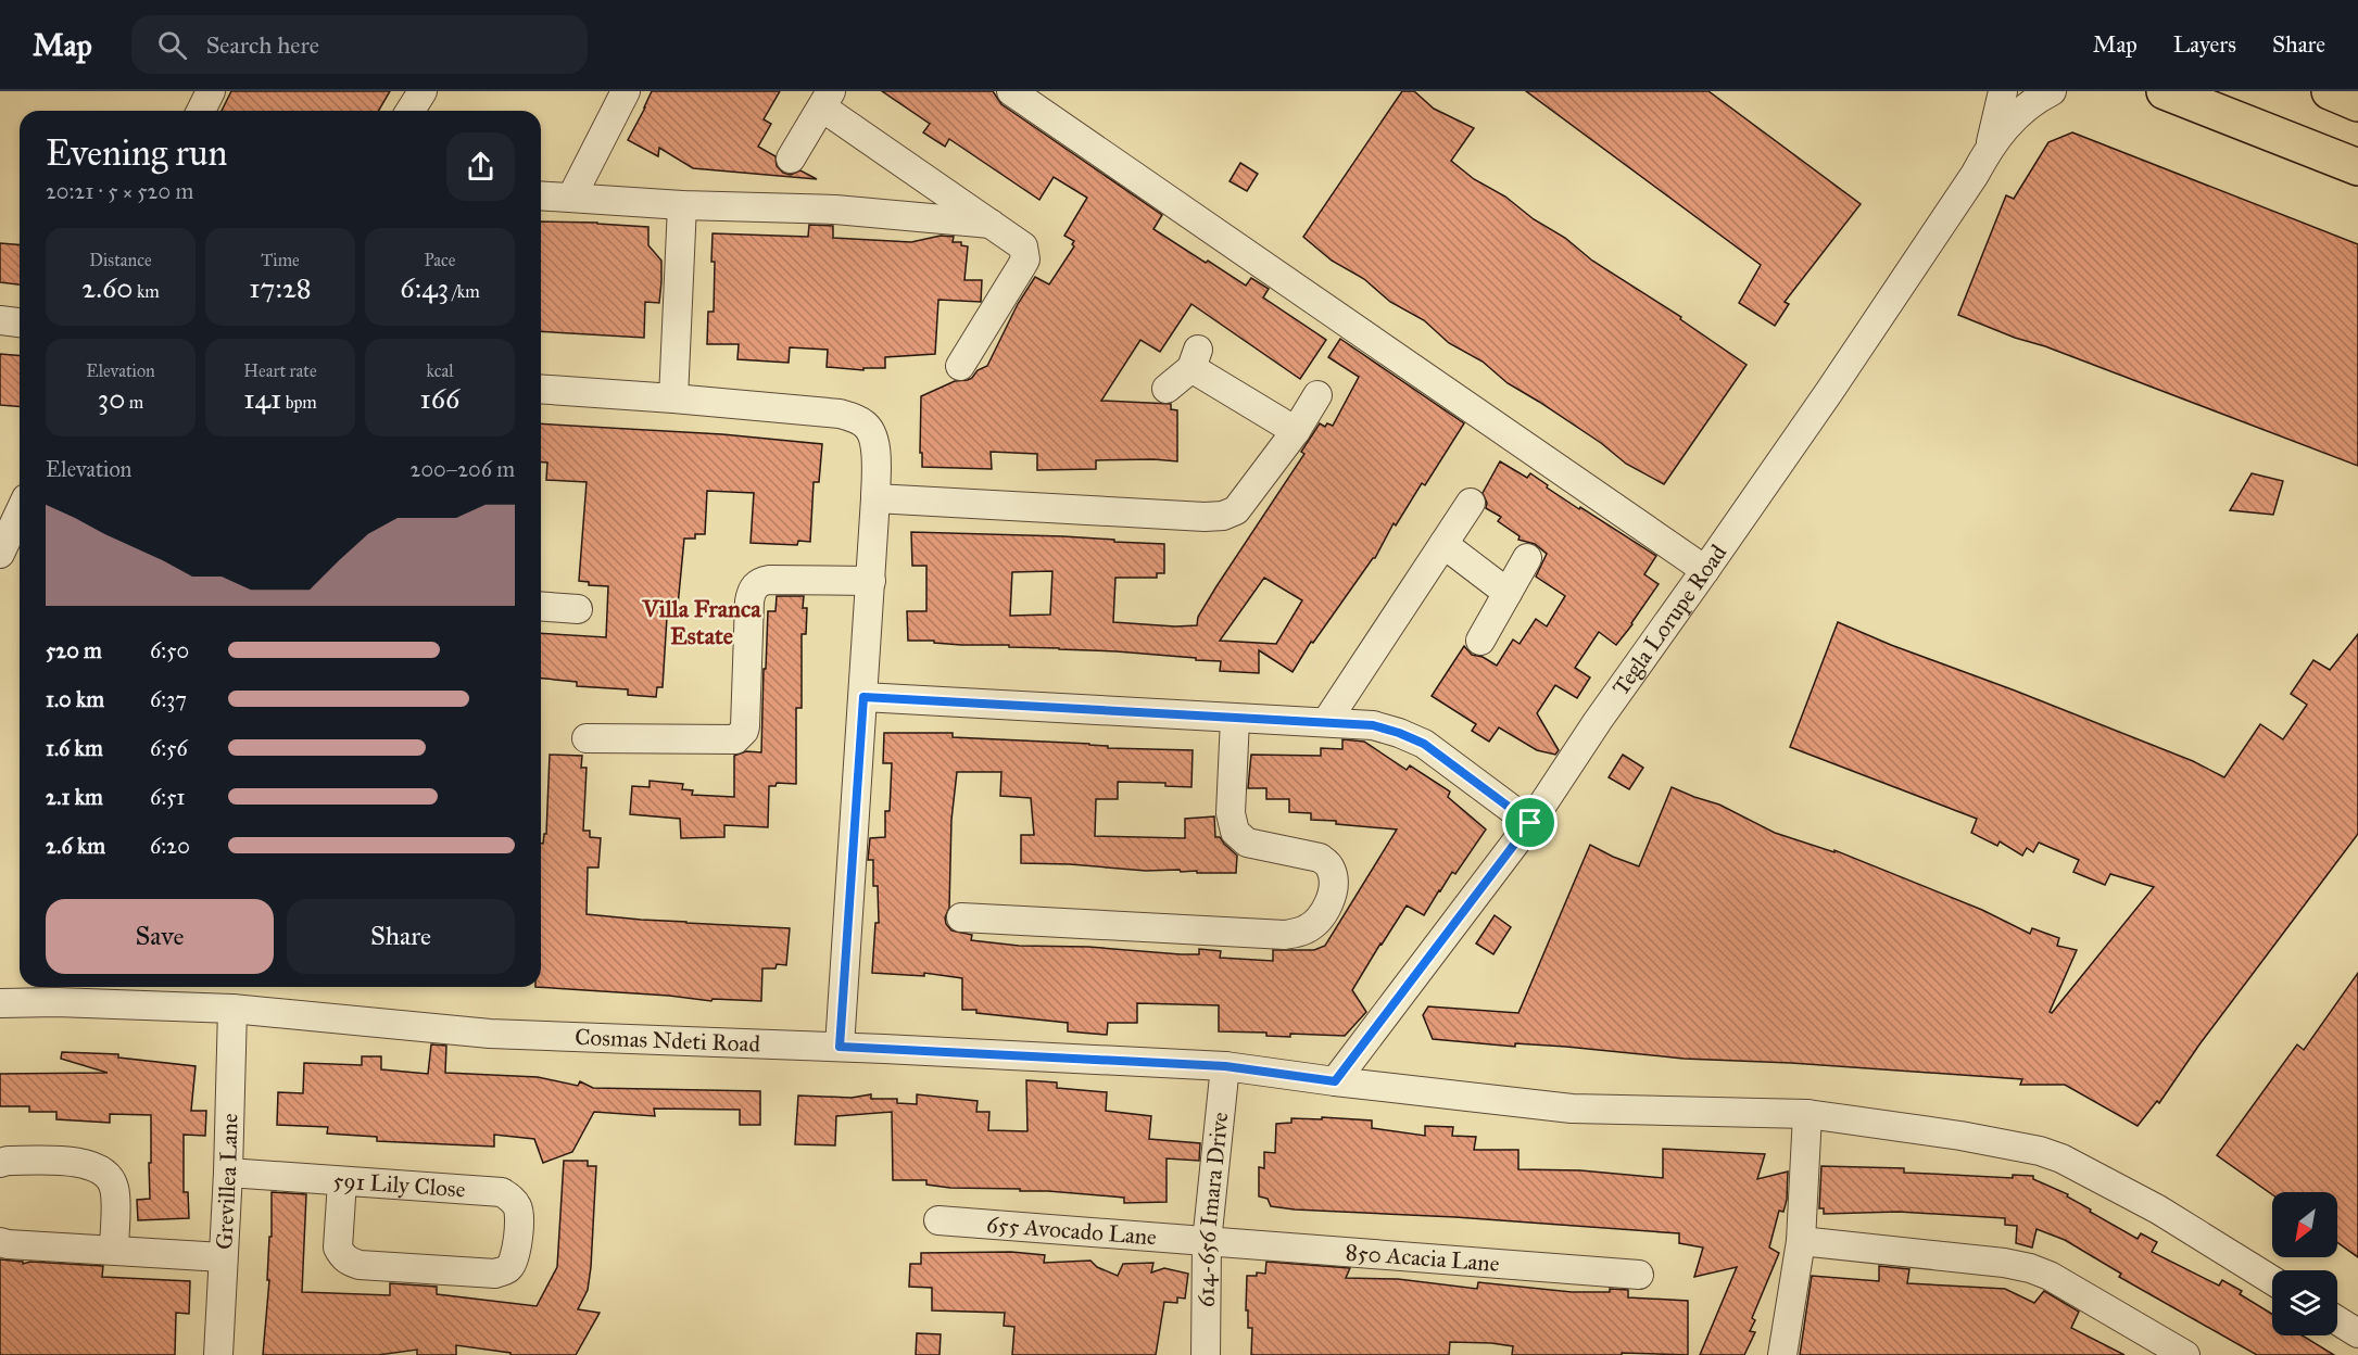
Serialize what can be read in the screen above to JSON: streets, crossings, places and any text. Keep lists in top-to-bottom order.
{
  "streets": {
    "street": [
      "Tegla Lorupe Road",
      "Cosmas Ndeti Road",
      "Grevillea Lane",
      "591 Lily Close",
      "614-656 Imara Drive",
      "655 Avocado Lane",
      "850 Acacia Lane"
    ]
  },
  "crossings": [
    ["Tegla Lorupe Road", "Cosmas Ndeti Road"],
    ["Cosmas Ndeti Road", "Grevillea Lane"],
    ["Cosmas Ndeti Road", "614-656 Imara Drive"],
    ["Grevillea Lane", "591 Lily Close"],
    ["614-656 Imara Drive", "655 Avocado Lane"],
    ["614-656 Imara Drive", "850 Acacia Lane"],
    ["655 Avocado Lane", "850 Acacia Lane"]
  ],
  "districts": ["Villa Franca Estate"],
  "north": "bottom left",
  "page": {
    "header": "Map",
    "search": "Search here",
    "nav": ["Map", "Layers", "Share"],
    "heading": ["Evening run", "20:21 · 5 × 520 m"],
    "stats": [
      ["Distance", "2.60 km"],
      ["Time", "17:28"],
      ["Pace", "6:43 /km"],
      ["Elevation", "30 m"],
      ["Heart rate", "141 bpm"],
      ["kcal", "166"]
    ],
    "chart": ["Elevation", "200–206 m"],
    "list": [
      {
        "name": "520 m",
        "note": "6:50"
      },
      {
        "name": "1.0 km",
        "note": "6:37"
      },
      {
        "name": "1.6 km",
        "note": "6:56"
      },
      {
        "name": "2.1 km",
        "note": "6:51"
      },
      {
        "name": "2.6 km",
        "note": "6:20"
      }
    ],
    "buttons": ["Save", "Share"]
  }
}
